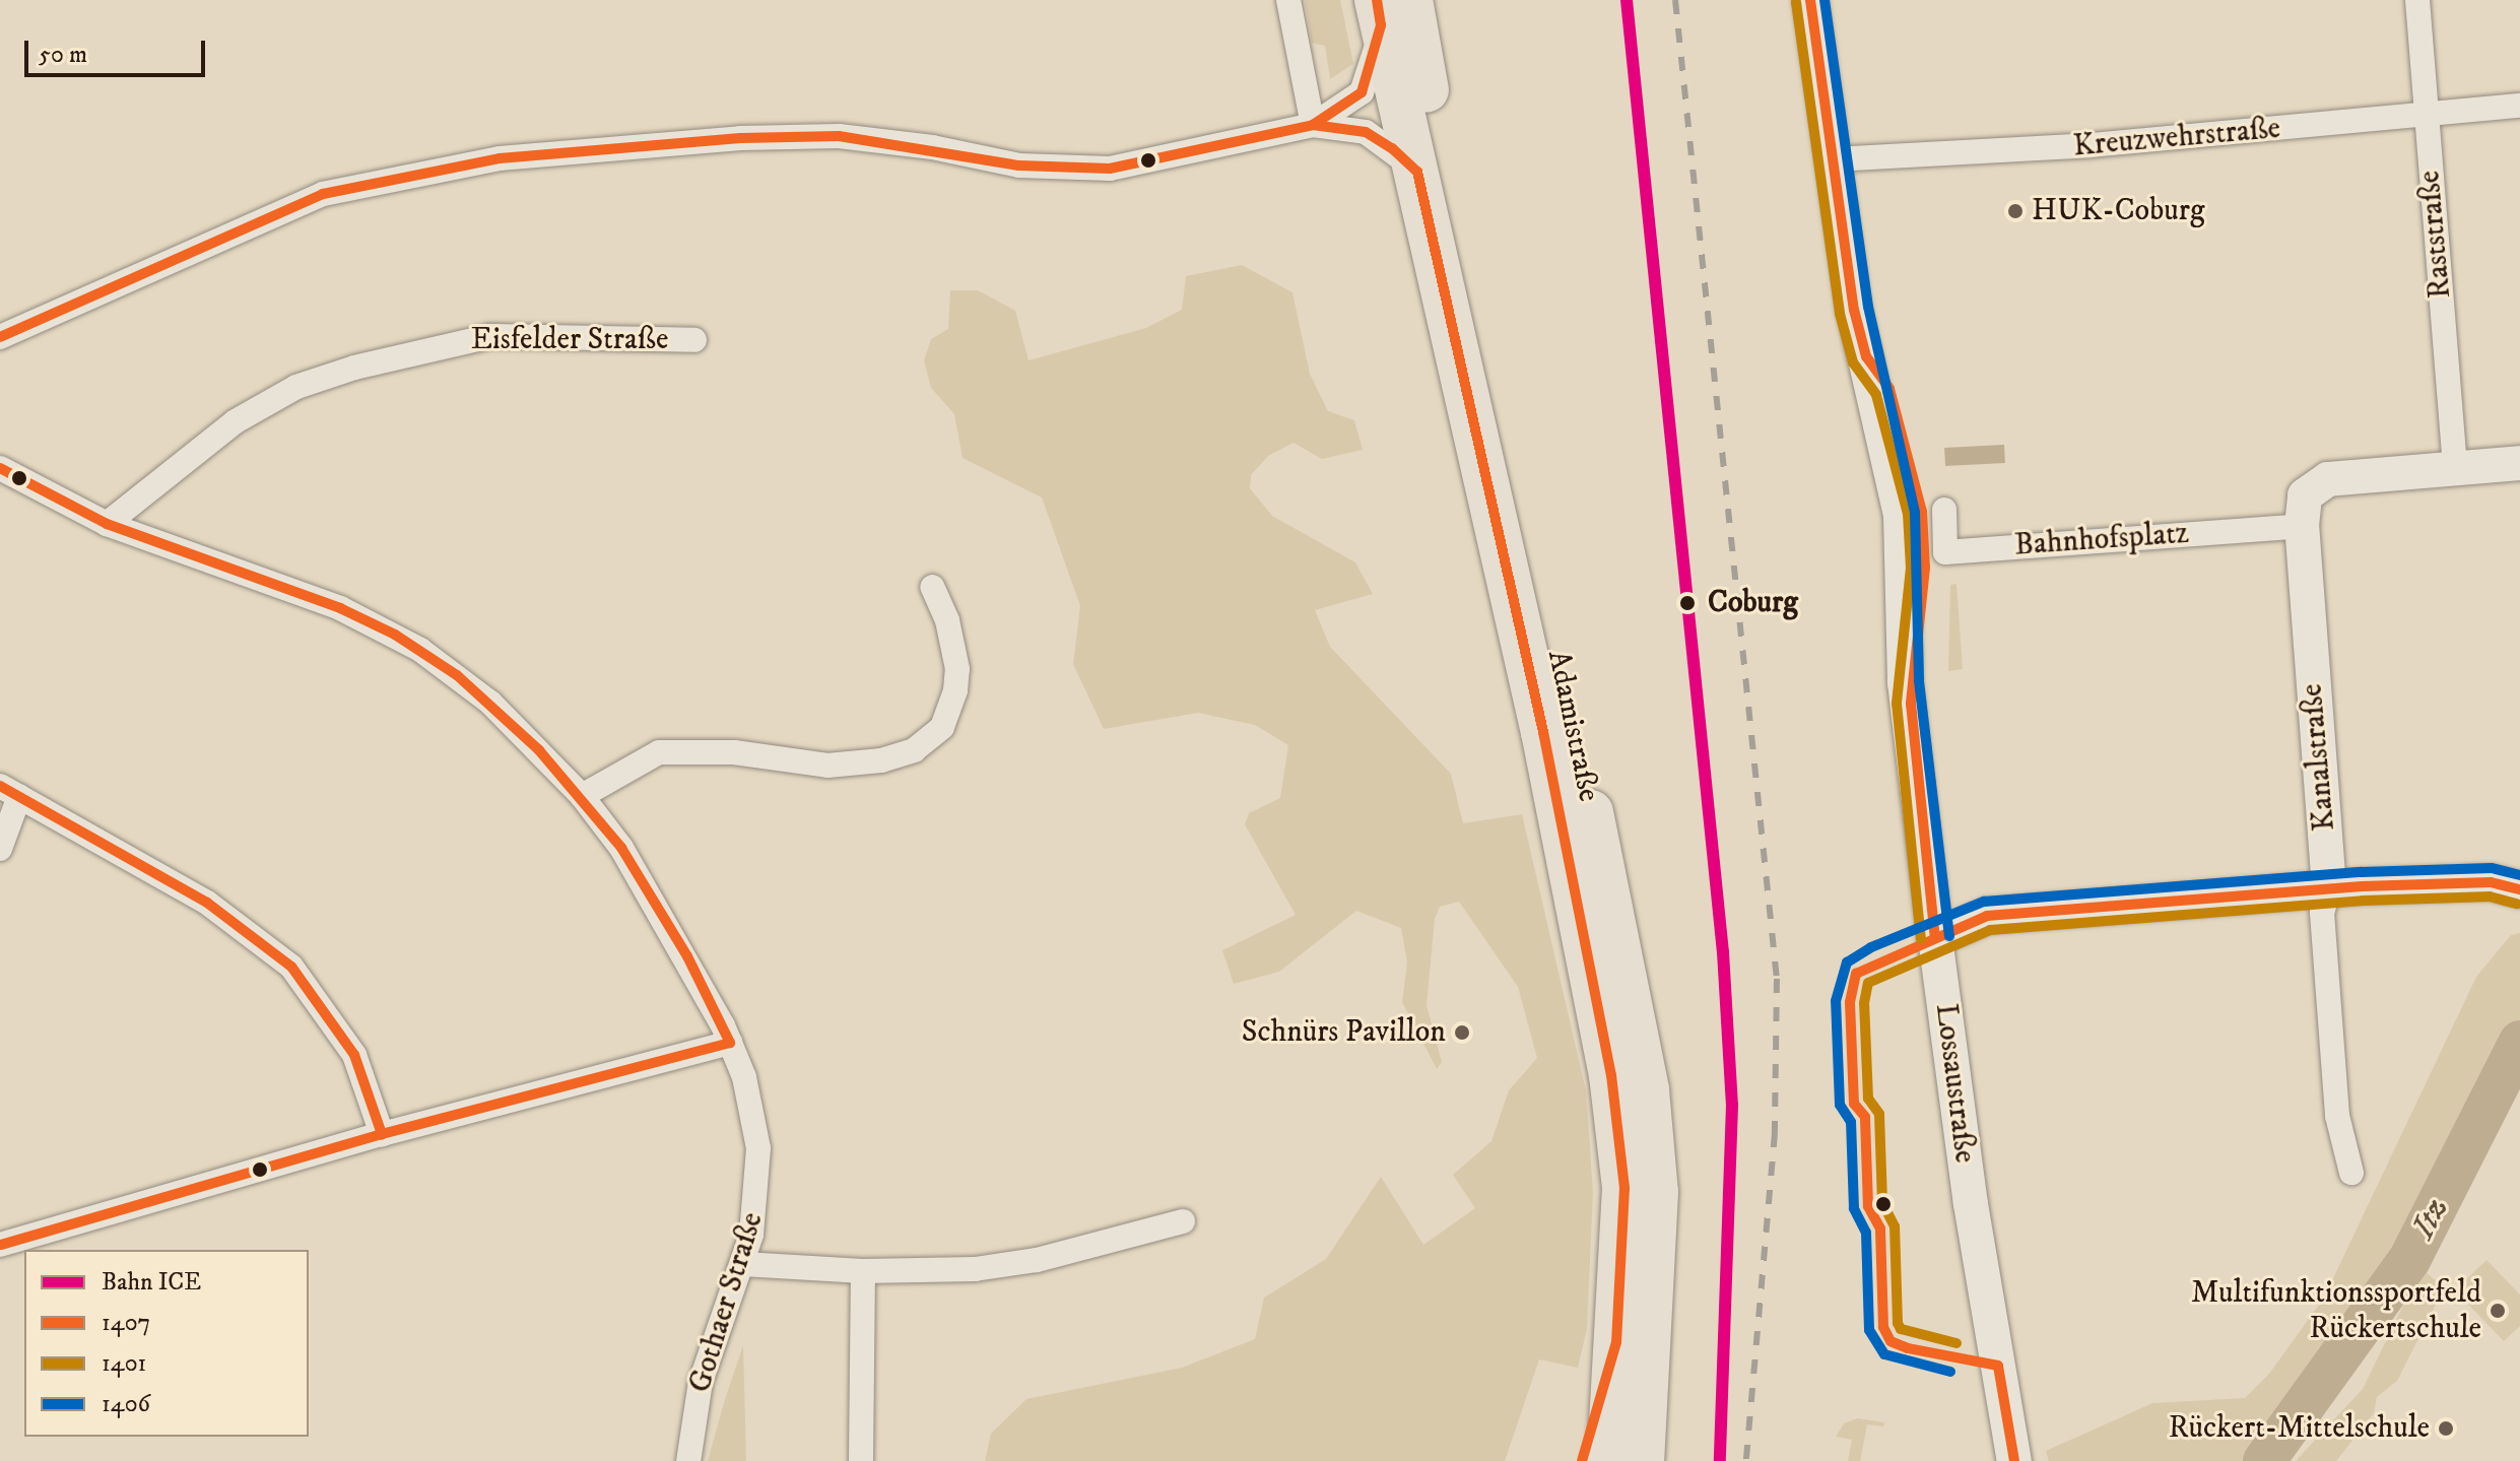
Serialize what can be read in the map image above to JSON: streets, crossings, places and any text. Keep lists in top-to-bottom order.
{
  "streets": {
    "highway": ["Adamistraße"],
    "street": [
      "Kreuzwehrstraße",
      "Raststraße",
      "Eisfelder Straße",
      "Bahnhofsplatz",
      "Kanalstraße",
      "Lossaustraße",
      "Gothaer Straße"
    ]
  },
  "crossings": [
    ["Kreuzwehrstraße", "Raststraße"],
    ["Kreuzwehrstraße", "Lossaustraße"],
    ["Raststraße", "Kanalstraße"],
    ["Eisfelder Straße", "Gothaer Straße"],
    ["Bahnhofsplatz", "Kanalstraße"]
  ],
  "water": ["Itz"],
  "places": [
    "HUK-Coburg",
    "Coburg",
    "Schnürs Pavillon",
    "Multifunktionssportfeld Rückertschule",
    "Rückert-Mittelschule"
  ],
  "lines": [
    "rail line ICE",
    "transit line 1407",
    "transit line 1406",
    "transit line 1401"
  ],
  "legend": [
    "Bahn ICE",
    "1407",
    "1401",
    "1406"
  ],
  "scale_bar": "50 m"
}
